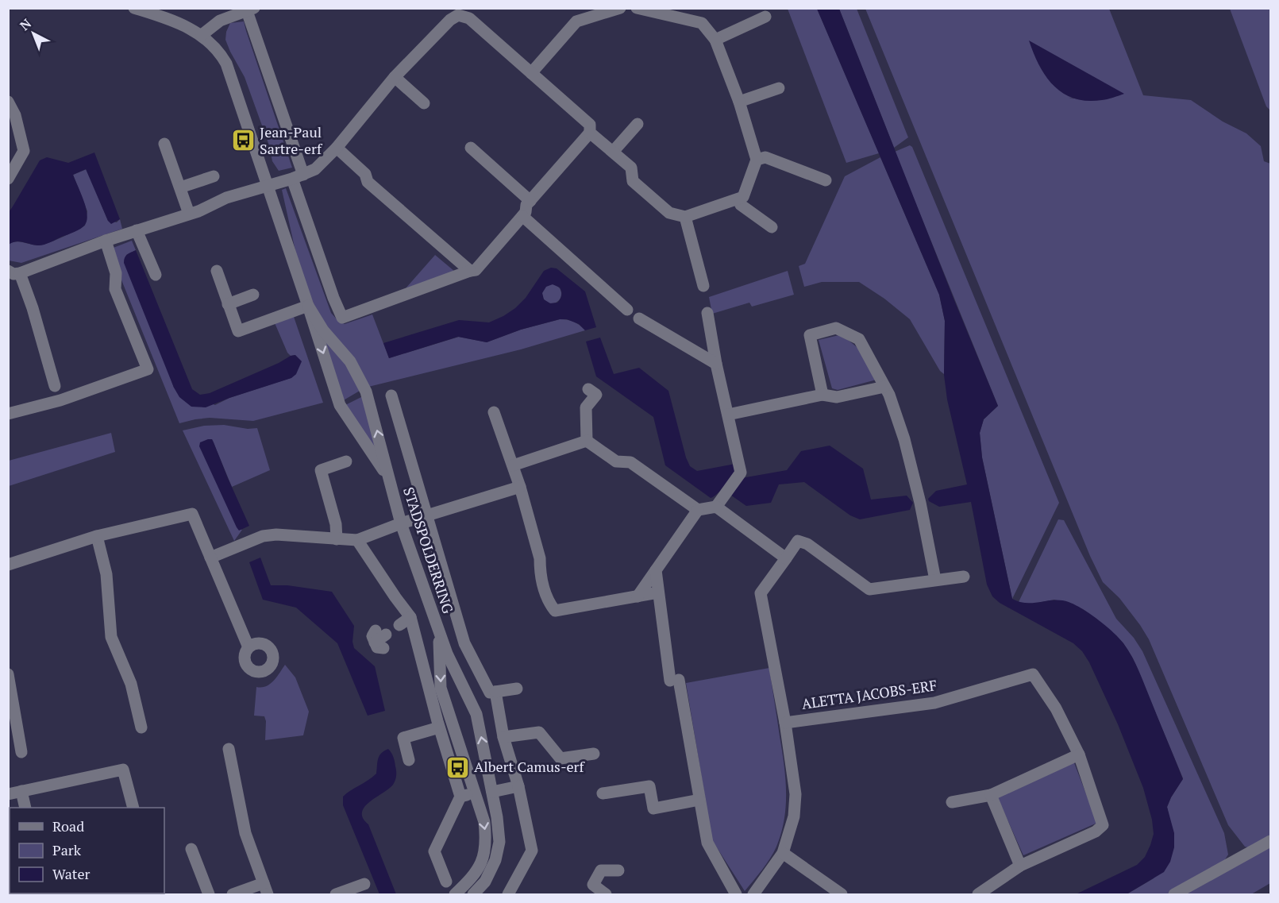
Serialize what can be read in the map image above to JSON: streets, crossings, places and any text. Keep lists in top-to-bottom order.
{
  "streets": {
    "street": ["STADSPOLDERRING", "ALETTA JACOBS-ERF"]
  },
  "places": {
    "bus stop": ["Jean-Paul Sartre-erf", "Albert Camus-erf"]
  },
  "legend": ["Road", "Park", "Water"],
  "north": "top left"
}
